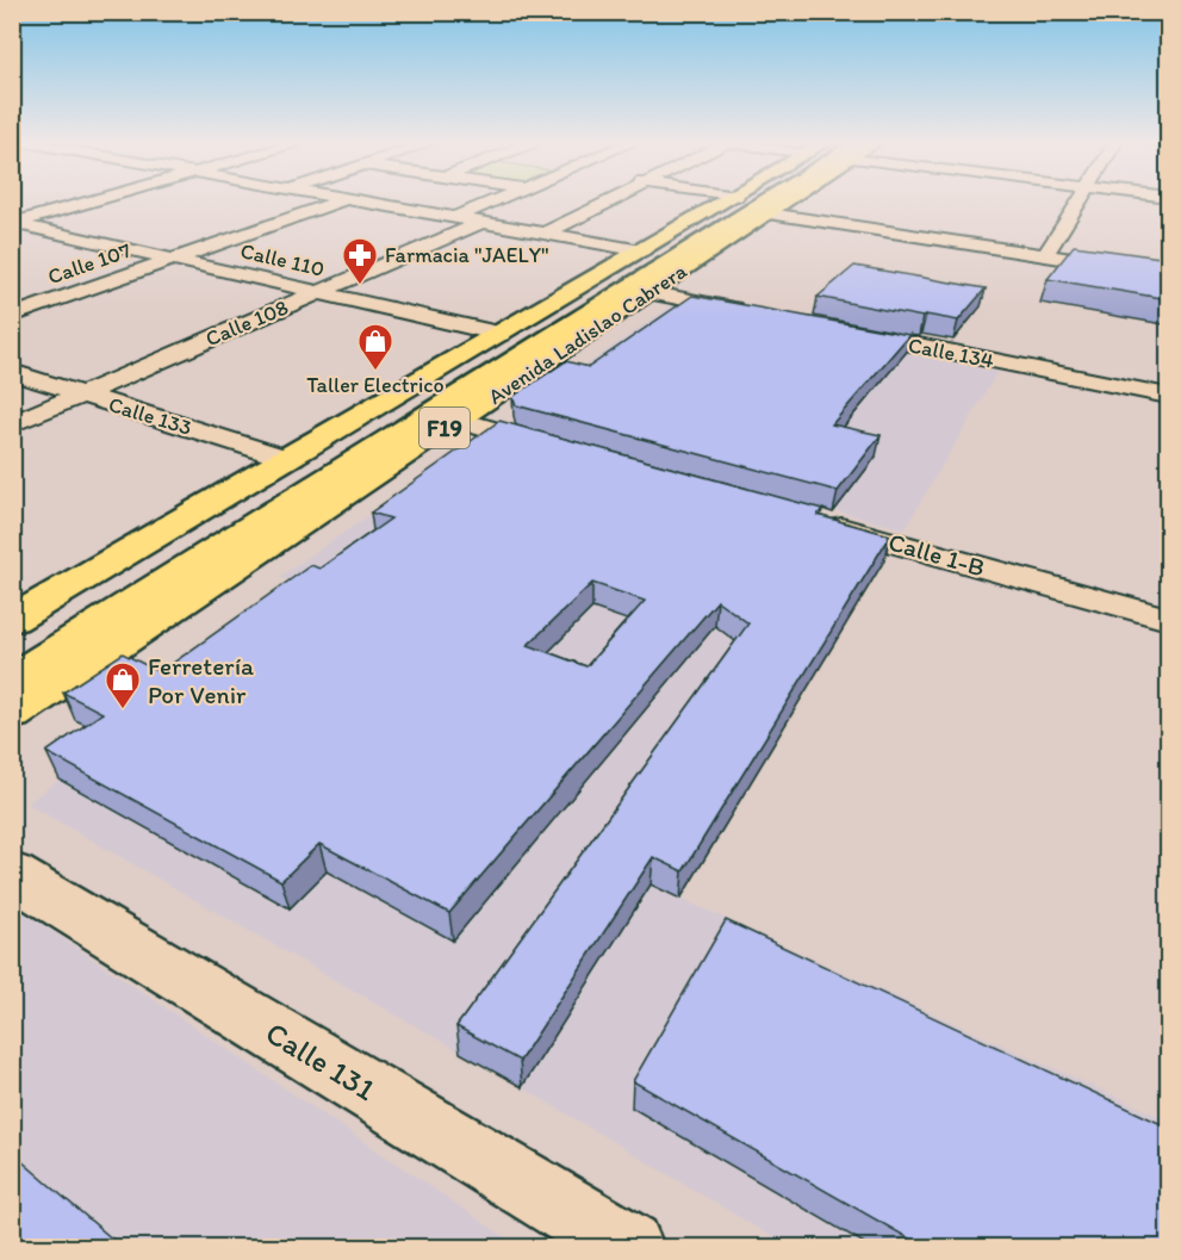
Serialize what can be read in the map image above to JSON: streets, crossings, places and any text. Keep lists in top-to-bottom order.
{
  "streets": {
    "main road": ["Avenida Ladislao Cabrera", "F19"],
    "street": [
      "Calle 110",
      "Calle 107",
      "Calle 108",
      "Calle 134",
      "Calle 133",
      "Calle 1-B",
      "Calle 131"
    ]
  },
  "crossings": [
    ["Calle 110", "Calle 107"],
    ["Calle 110", "Calle 108"],
    ["Calle 110", "Avenida Ladislao Cabrera"],
    ["Calle 108", "Calle 133"],
    ["Avenida Ladislao Cabrera", "Calle 133"]
  ],
  "places": {
    "pharmacy": ["Farmacia \"JAELY\""],
    "shop": ["Taller Electrico", "Ferretería Por Venir"]
  }
}
